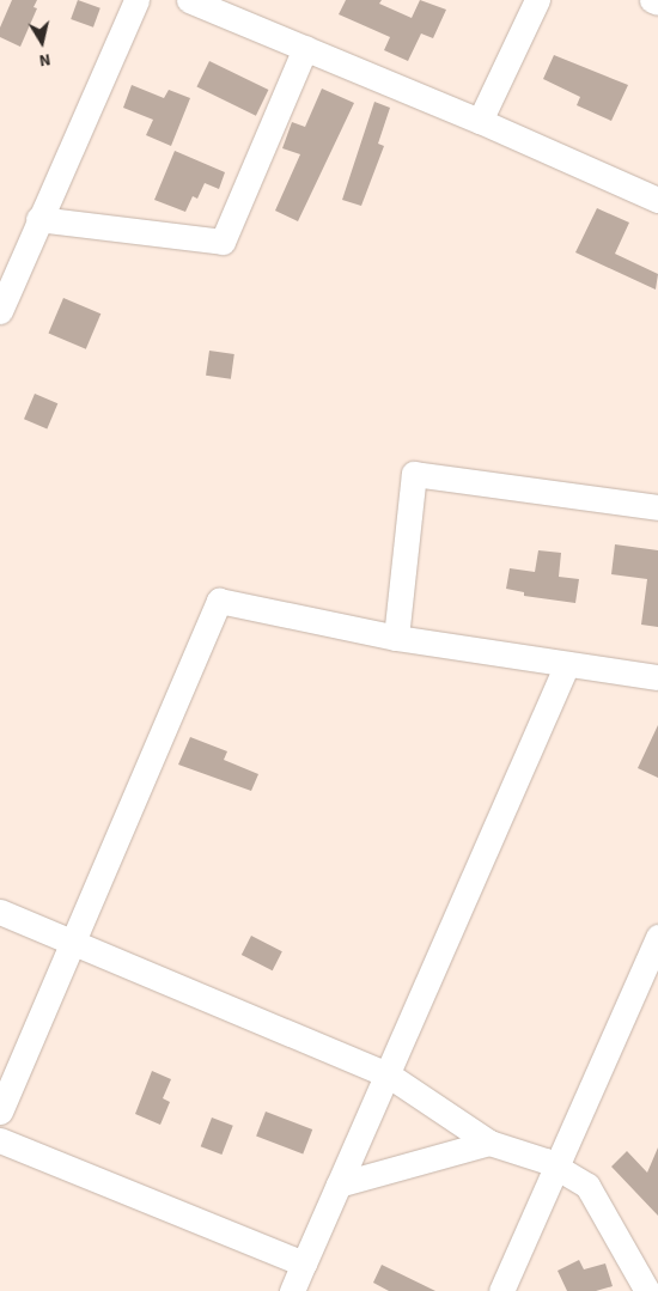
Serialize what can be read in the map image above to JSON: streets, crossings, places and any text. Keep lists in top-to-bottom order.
{
  "north": "bottom"
}
